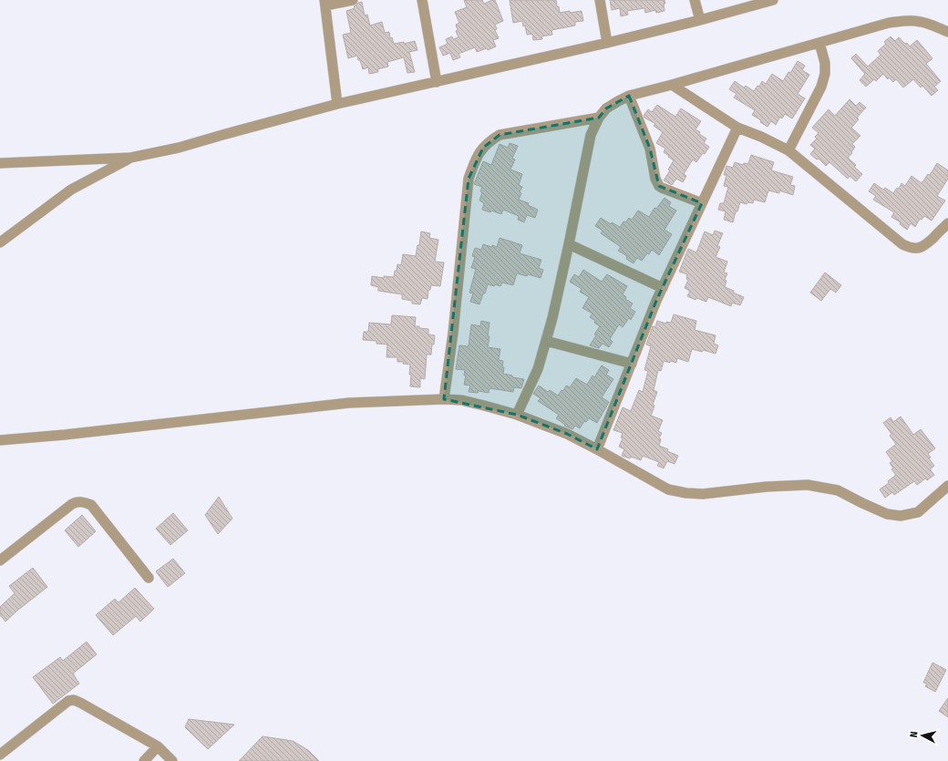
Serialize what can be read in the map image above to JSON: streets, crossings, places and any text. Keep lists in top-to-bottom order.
{
  "north": "left"
}
